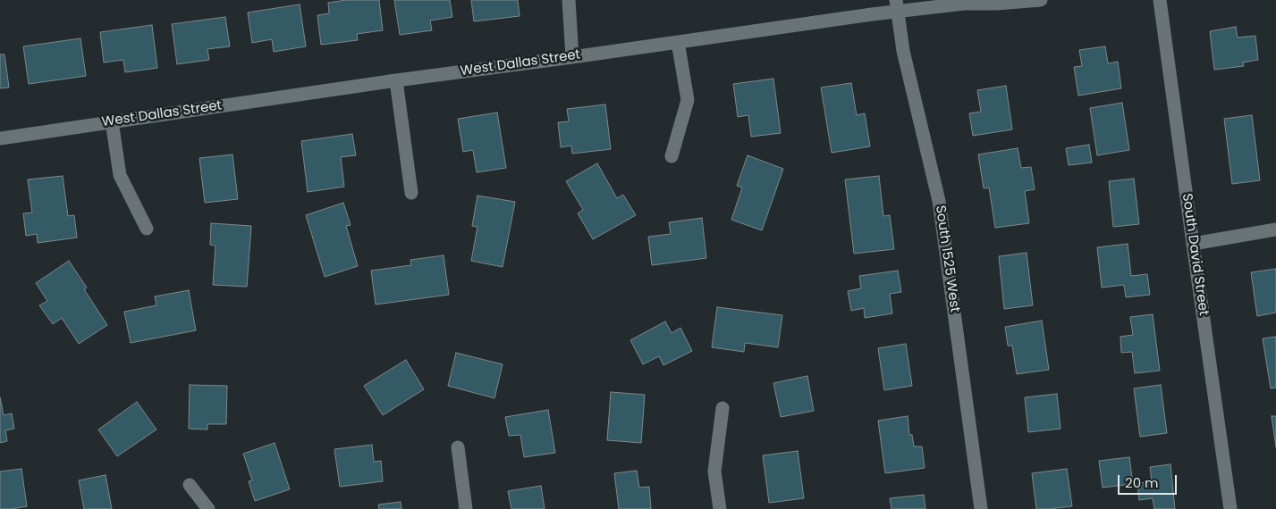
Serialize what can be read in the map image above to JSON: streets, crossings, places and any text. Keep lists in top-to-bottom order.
{
  "streets": {
    "street": ["West Dallas Street", "South David Street", "South 1525 West"]
  },
  "crossings": [
    ["West Dallas Street", "South 1525 West"]
  ],
  "scale_bar": "20 m"
}
